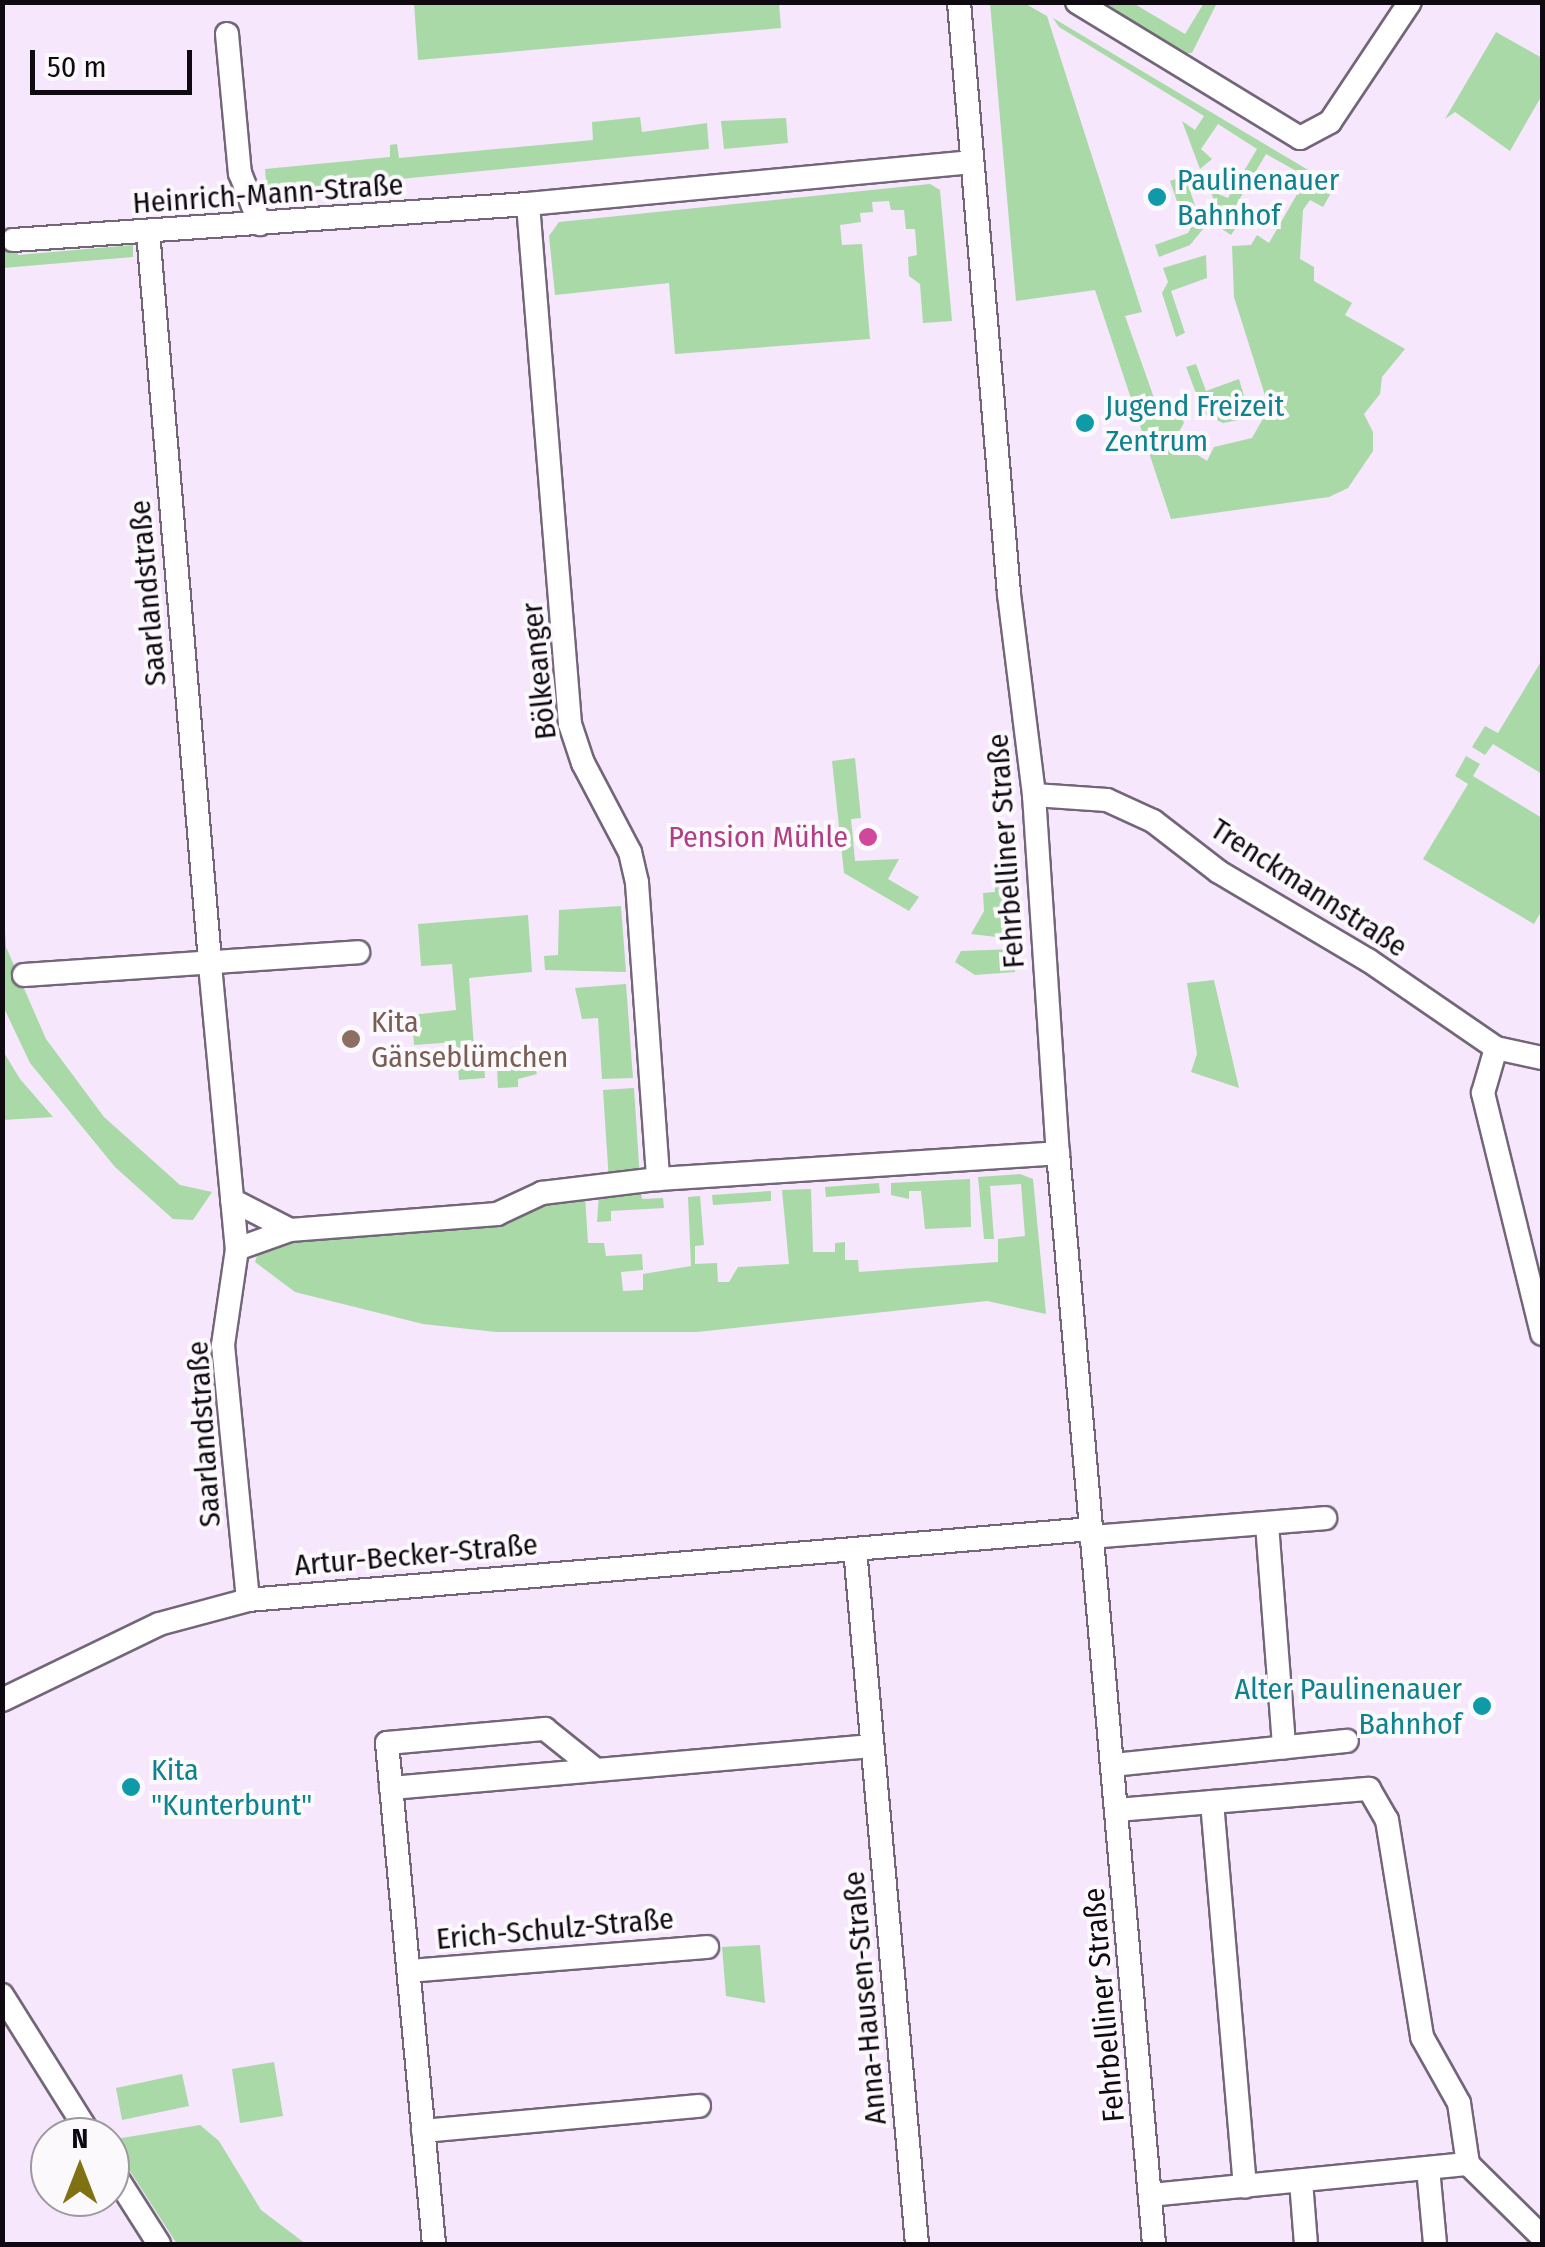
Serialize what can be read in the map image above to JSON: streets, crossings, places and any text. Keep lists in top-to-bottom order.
{
  "streets": {
    "street": [
      "Heinrich-Mann-Straße",
      "Saarlandstraße",
      "Bölkeanger",
      "Fehrbelliner Straße",
      "Trenckmannstraße",
      "Artur-Becker-Straße",
      "Erich-Schulz-Straße",
      "Anna-Hausen-Straße"
    ]
  },
  "crossings": [
    ["Heinrich-Mann-Straße", "Saarlandstraße"],
    ["Heinrich-Mann-Straße", "Bölkeanger"],
    ["Saarlandstraße", "Artur-Becker-Straße"],
    ["Fehrbelliner Straße", "Trenckmannstraße"],
    ["Fehrbelliner Straße", "Artur-Becker-Straße"]
  ],
  "places": [
    "Paulinenauer Bahnhof",
    "Jugend Freizeit Zentrum",
    "Pension Mühle",
    "Kita Gänseblümchen",
    "Alter Paulinenauer Bahnhof",
    "Kita \"Kunterbunt\""
  ],
  "scale_bar": "50 m",
  "north": "top"
}
